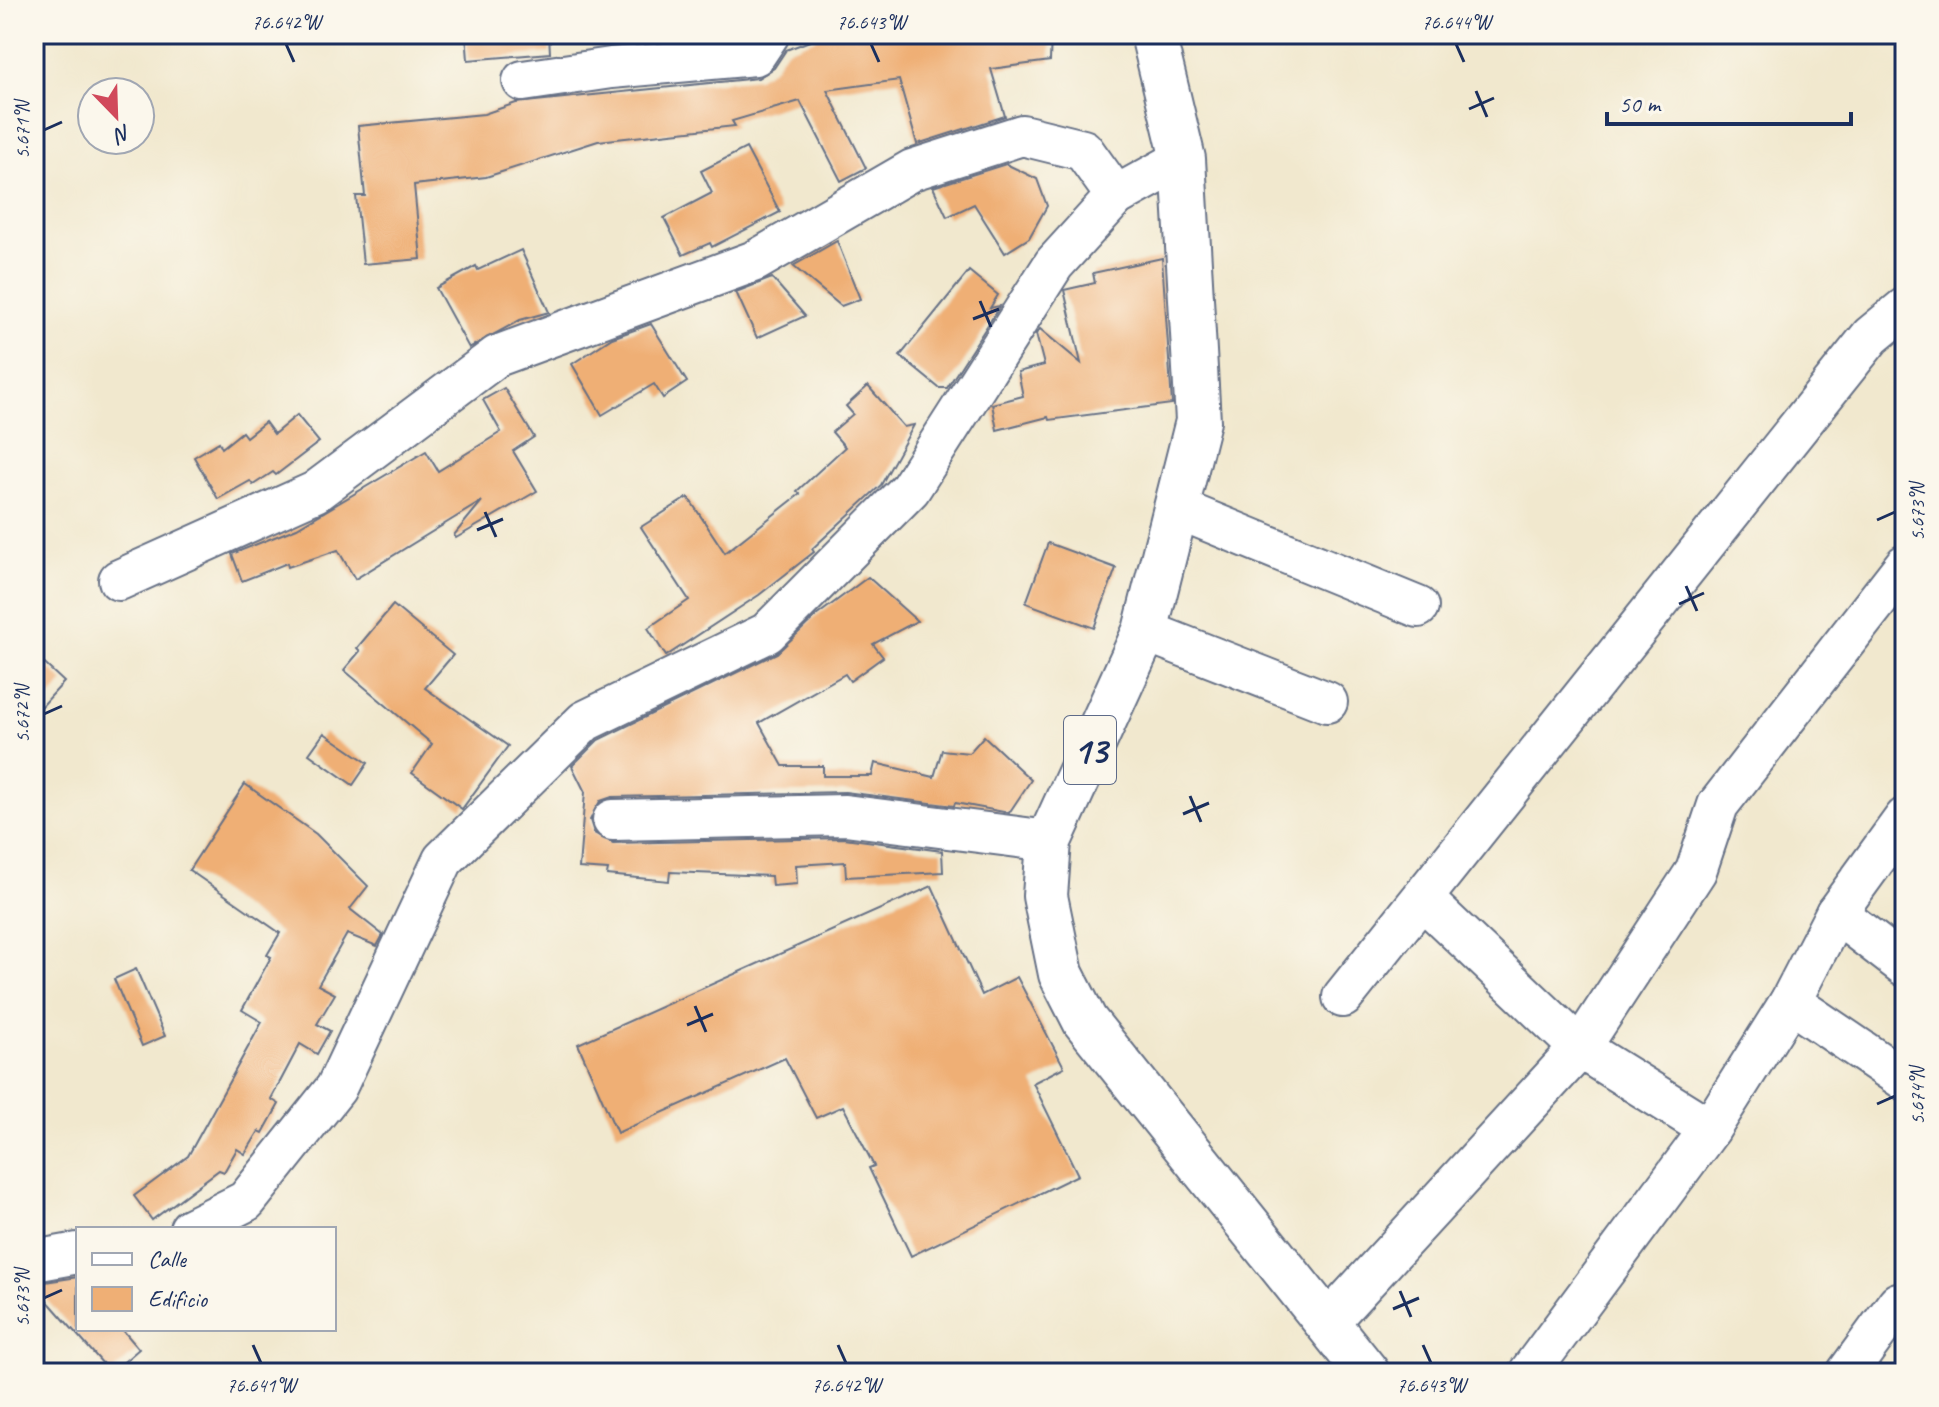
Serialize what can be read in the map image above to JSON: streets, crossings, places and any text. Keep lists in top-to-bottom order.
{
  "streets": {
    "main road": ["13"]
  },
  "legend": ["Calle", "Edificio"],
  "scale_bar": "50 m",
  "north": "bottom right",
  "coordinates": [
    "76.642°W",
    "76.643°W",
    "76.644°W",
    "5.671°N",
    "5.673°N",
    "5.672°N",
    "5.674°N",
    "76.641°W"
  ]
}
